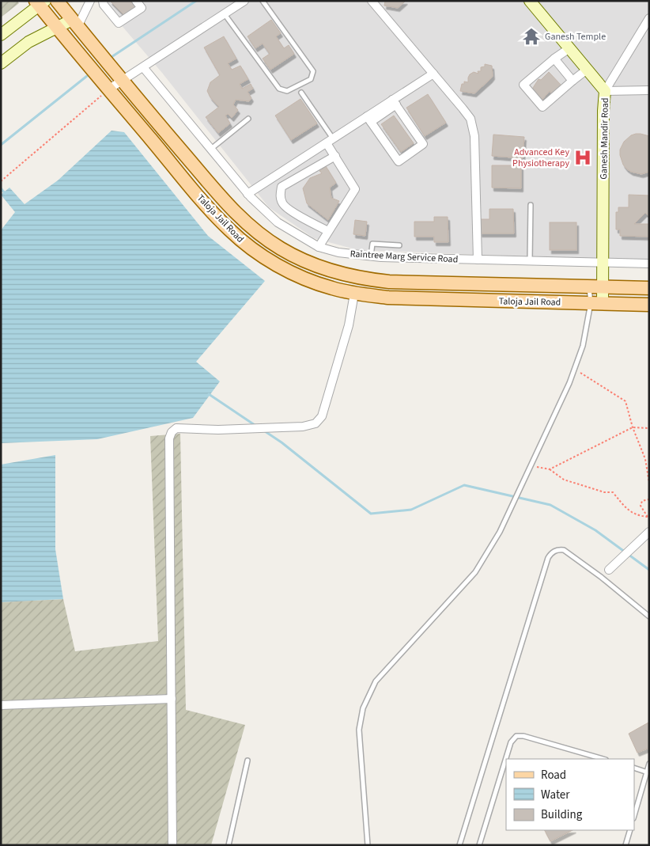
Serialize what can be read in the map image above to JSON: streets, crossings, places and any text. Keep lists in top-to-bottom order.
{
  "streets": {
    "main road": ["Taloja Jail Road"],
    "street": ["Ganesh Mandir Road", "Raintree Marg Service Road"]
  },
  "crossings": [
    ["Ganesh Mandir Road", "Taloja Jail Road"],
    ["Ganesh Mandir Road", "Raintree Marg Service Road"]
  ],
  "places": {
    "temple": ["Ganesh Temple"],
    "hospital": ["Advanced Key Physiotherapy"]
  },
  "legend": ["Road", "Water", "Building"]
}
